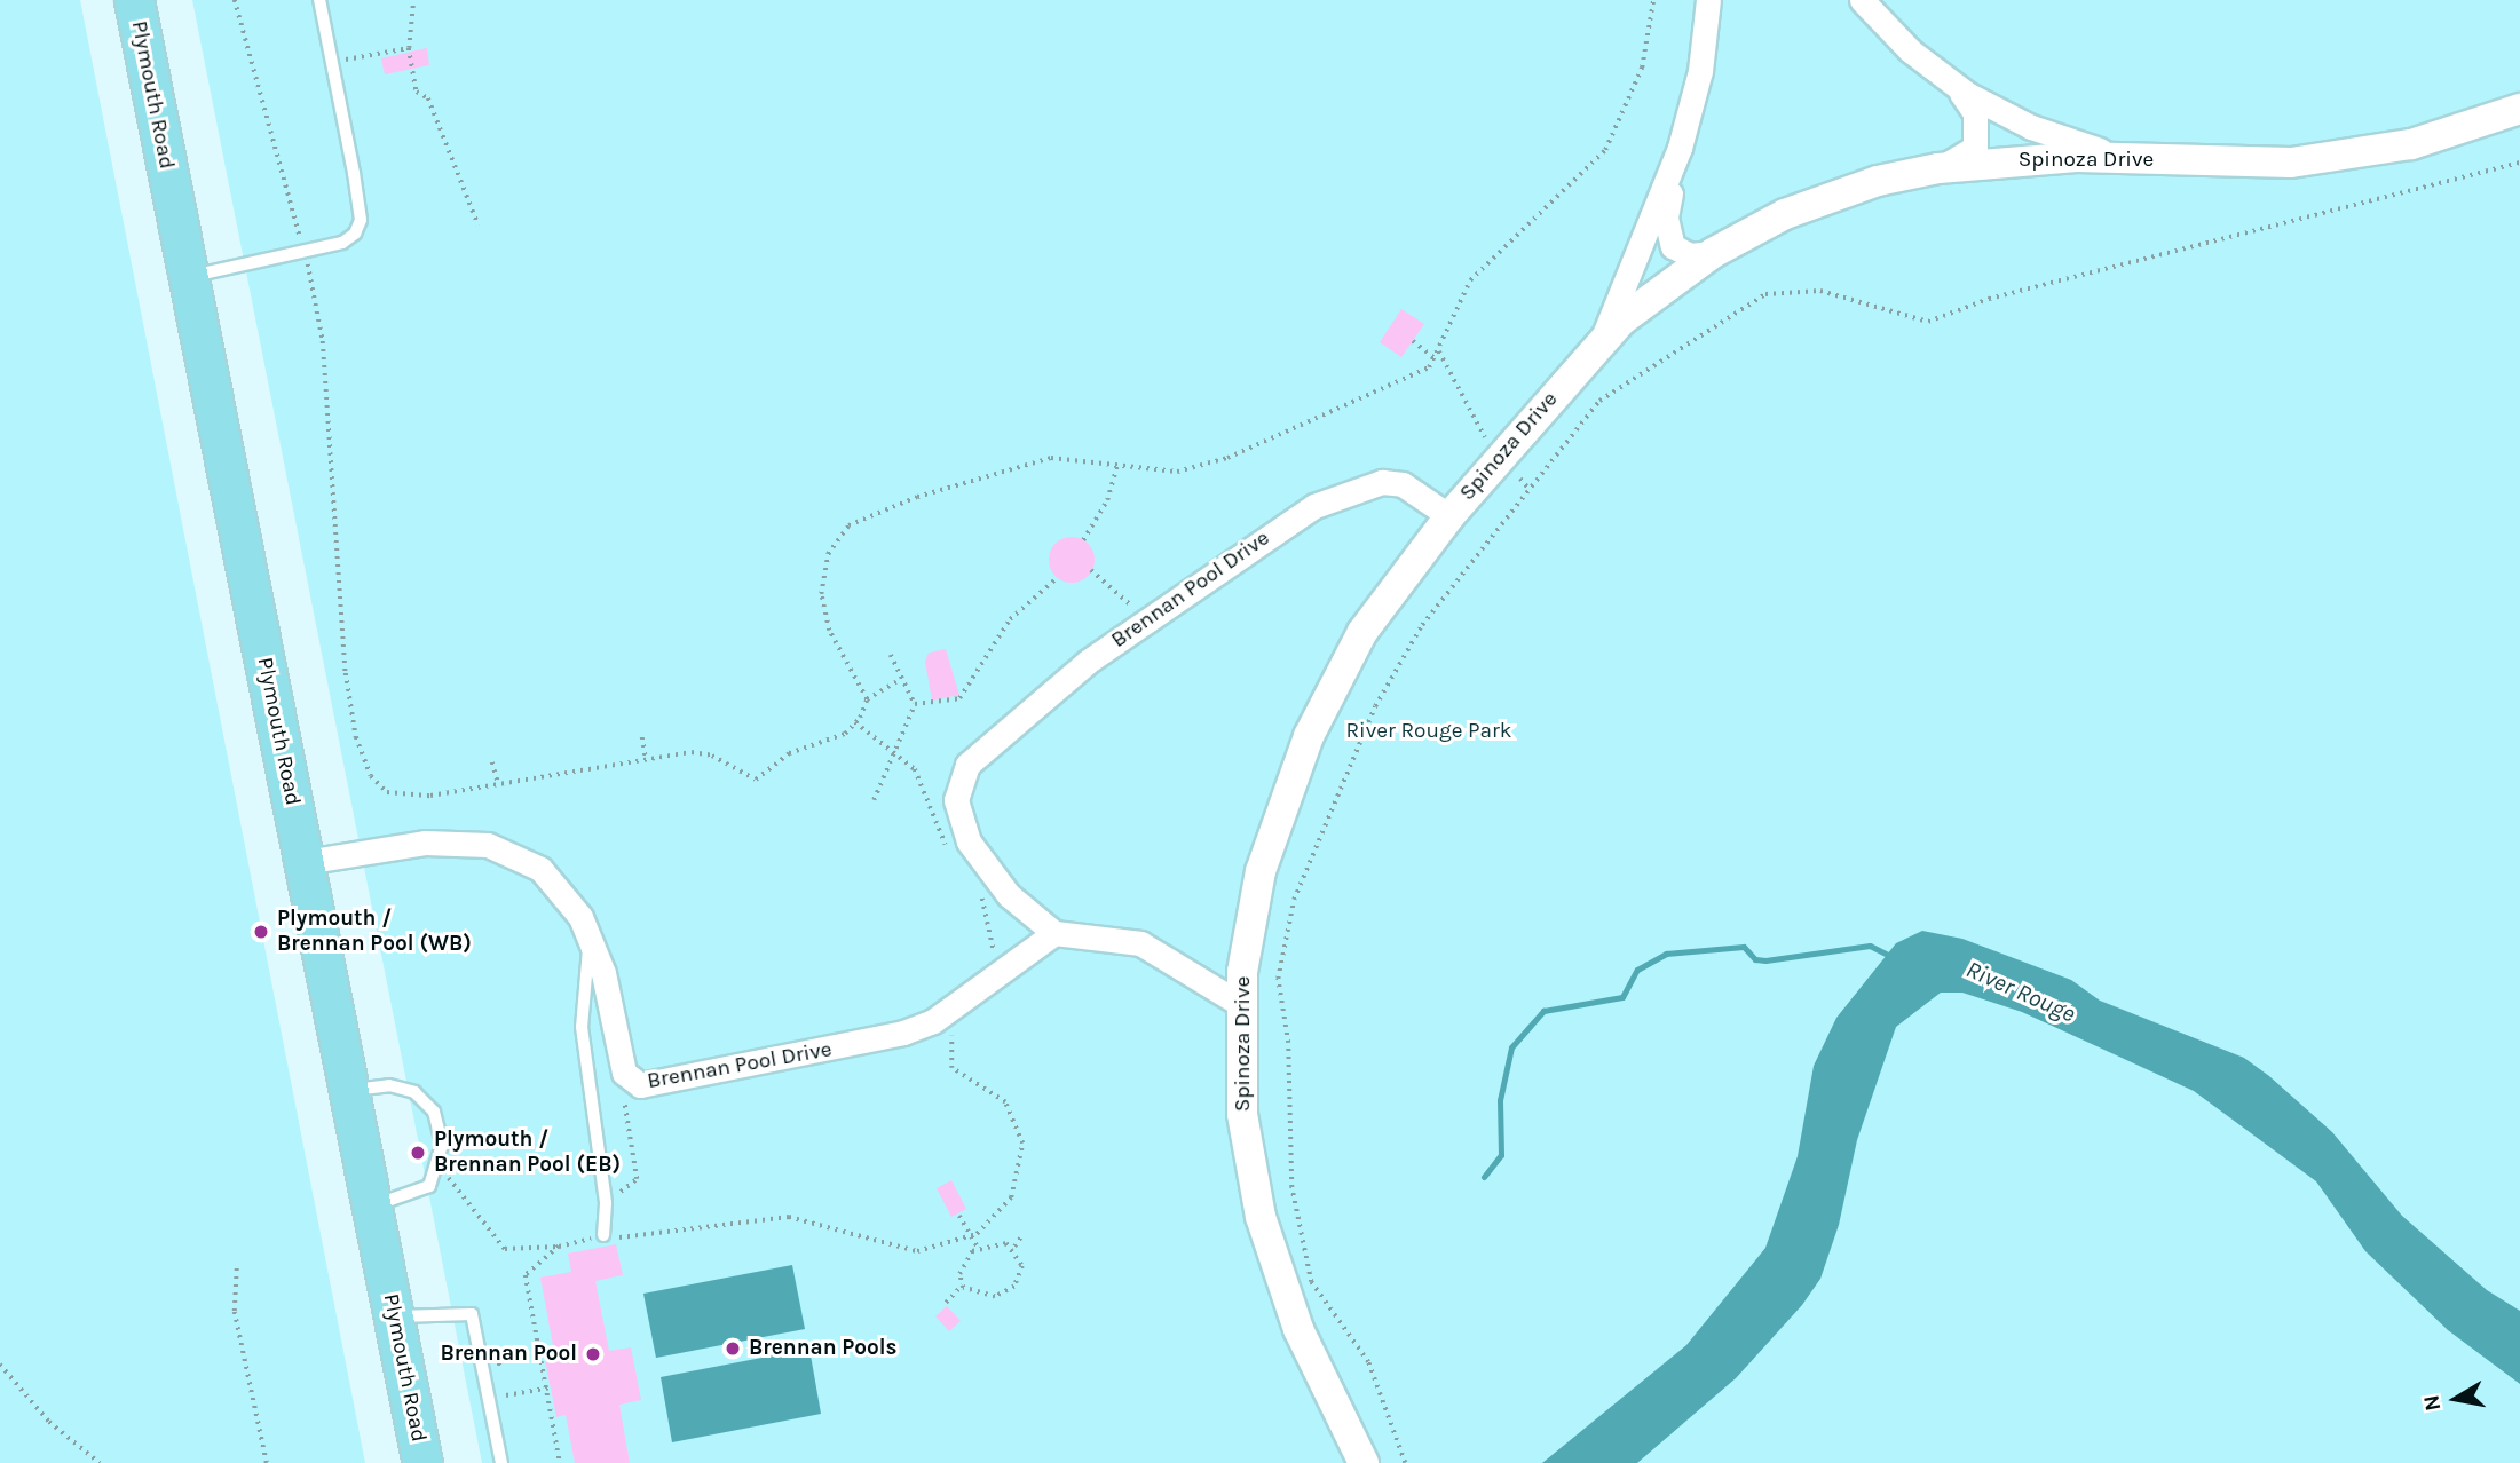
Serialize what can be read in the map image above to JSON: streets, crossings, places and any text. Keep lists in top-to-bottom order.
{
  "streets": {
    "main road": ["Plymouth Road"],
    "street": ["Spinoza Drive", "Brennan Pool Drive"]
  },
  "crossings": [
    ["Plymouth Road", "Brennan Pool Drive"],
    ["Spinoza Drive", "Brennan Pool Drive"]
  ],
  "water": ["River Rouge"],
  "parks": ["River Rouge Park"],
  "places": [
    "Plymouth / Brennan Pool (WB)",
    "Plymouth / Brennan Pool (EB)",
    "Brennan Pools",
    "Brennan Pool"
  ],
  "north": "left"
}
